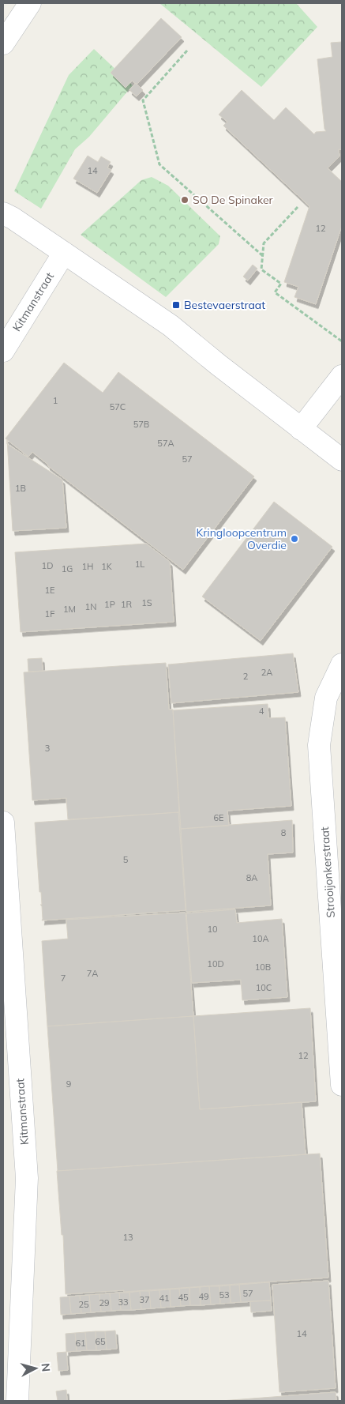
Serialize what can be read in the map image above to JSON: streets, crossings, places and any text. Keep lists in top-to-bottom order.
{
  "streets": {
    "street": ["Kitmanstraat", "Strooijonkerstraat"]
  },
  "places": {
    "other": ["SO De Spinaker", "Kringloopcentrum Overdie"],
    "transit": ["Bestevaerstraat"]
  },
  "house_numbers": [
    "14",
    "12",
    "1",
    "57C",
    "57B",
    "57A",
    "57",
    "1B",
    "1L",
    "1D",
    "1H",
    "1K",
    "1G",
    "1E",
    "1S",
    "1P",
    "1R",
    "1N",
    "1M",
    "1F",
    "2A",
    "2",
    "4",
    "3",
    "6E",
    "8",
    "5",
    "8A",
    "10",
    "10A",
    "10D",
    "10B",
    "7A",
    "7",
    "10C",
    "12",
    "9",
    "13",
    "57",
    "53",
    "49",
    "45",
    "41",
    "37",
    "33",
    "29",
    "25",
    "14",
    "65",
    "61"
  ],
  "north": "right"
}
